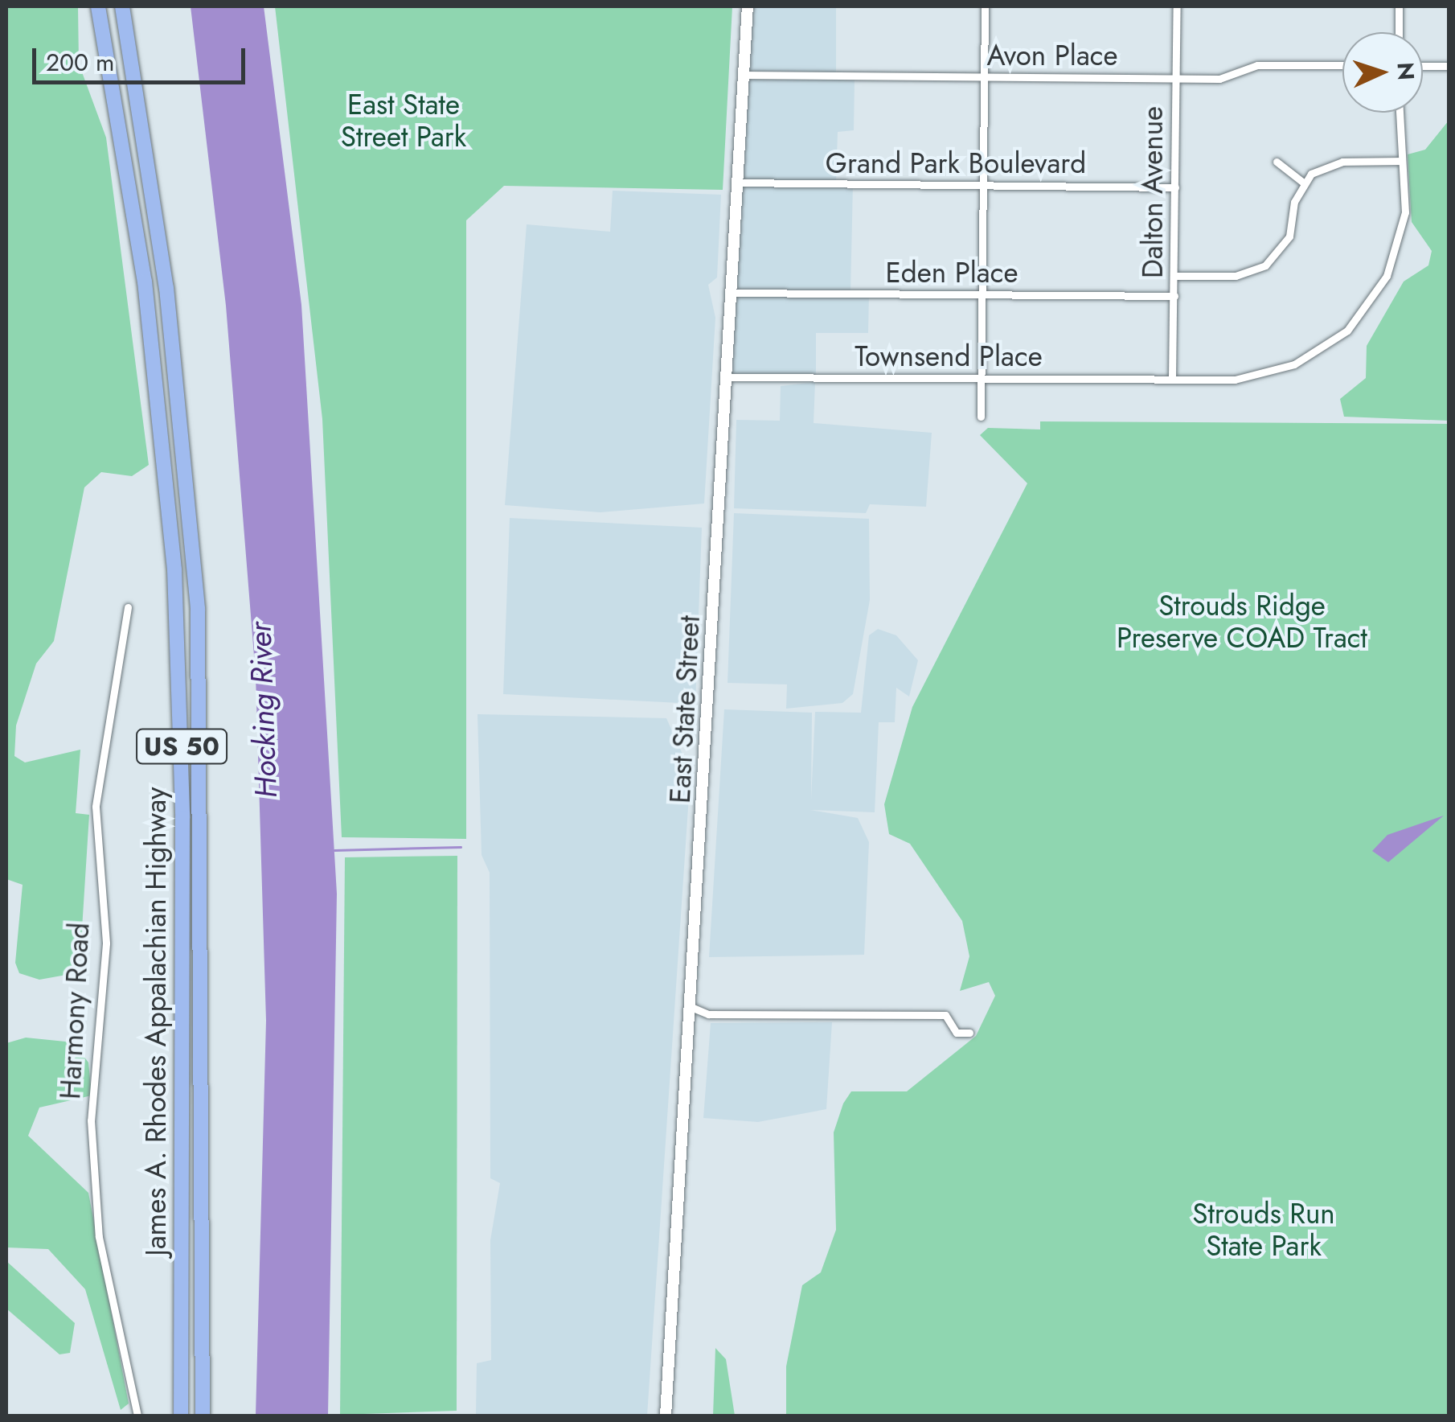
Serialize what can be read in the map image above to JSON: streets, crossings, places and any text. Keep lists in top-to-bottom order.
{
  "streets": {
    "highway": ["US 50", "James A. Rhodes Appalachian Highway"],
    "main road": ["East State Street"],
    "street": [
      "Avon Place",
      "Grand Park Boulevard",
      "Dalton Avenue",
      "Eden Place",
      "Townsend Place",
      "Harmony Road"
    ]
  },
  "crossings": [
    ["Avon Place", "Dalton Avenue"],
    ["Avon Place", "East State Street"],
    ["Grand Park Boulevard", "Dalton Avenue"],
    ["Grand Park Boulevard", "East State Street"],
    ["Dalton Avenue", "Eden Place"],
    ["Dalton Avenue", "Townsend Place"],
    ["Eden Place", "East State Street"],
    ["Townsend Place", "East State Street"]
  ],
  "water": ["Hocking River"],
  "parks": ["East State Street Park", "Strouds Ridge Preserve COAD Tract", "Strouds Run State Park"],
  "scale_bar": "200 m",
  "north": "right"
}
